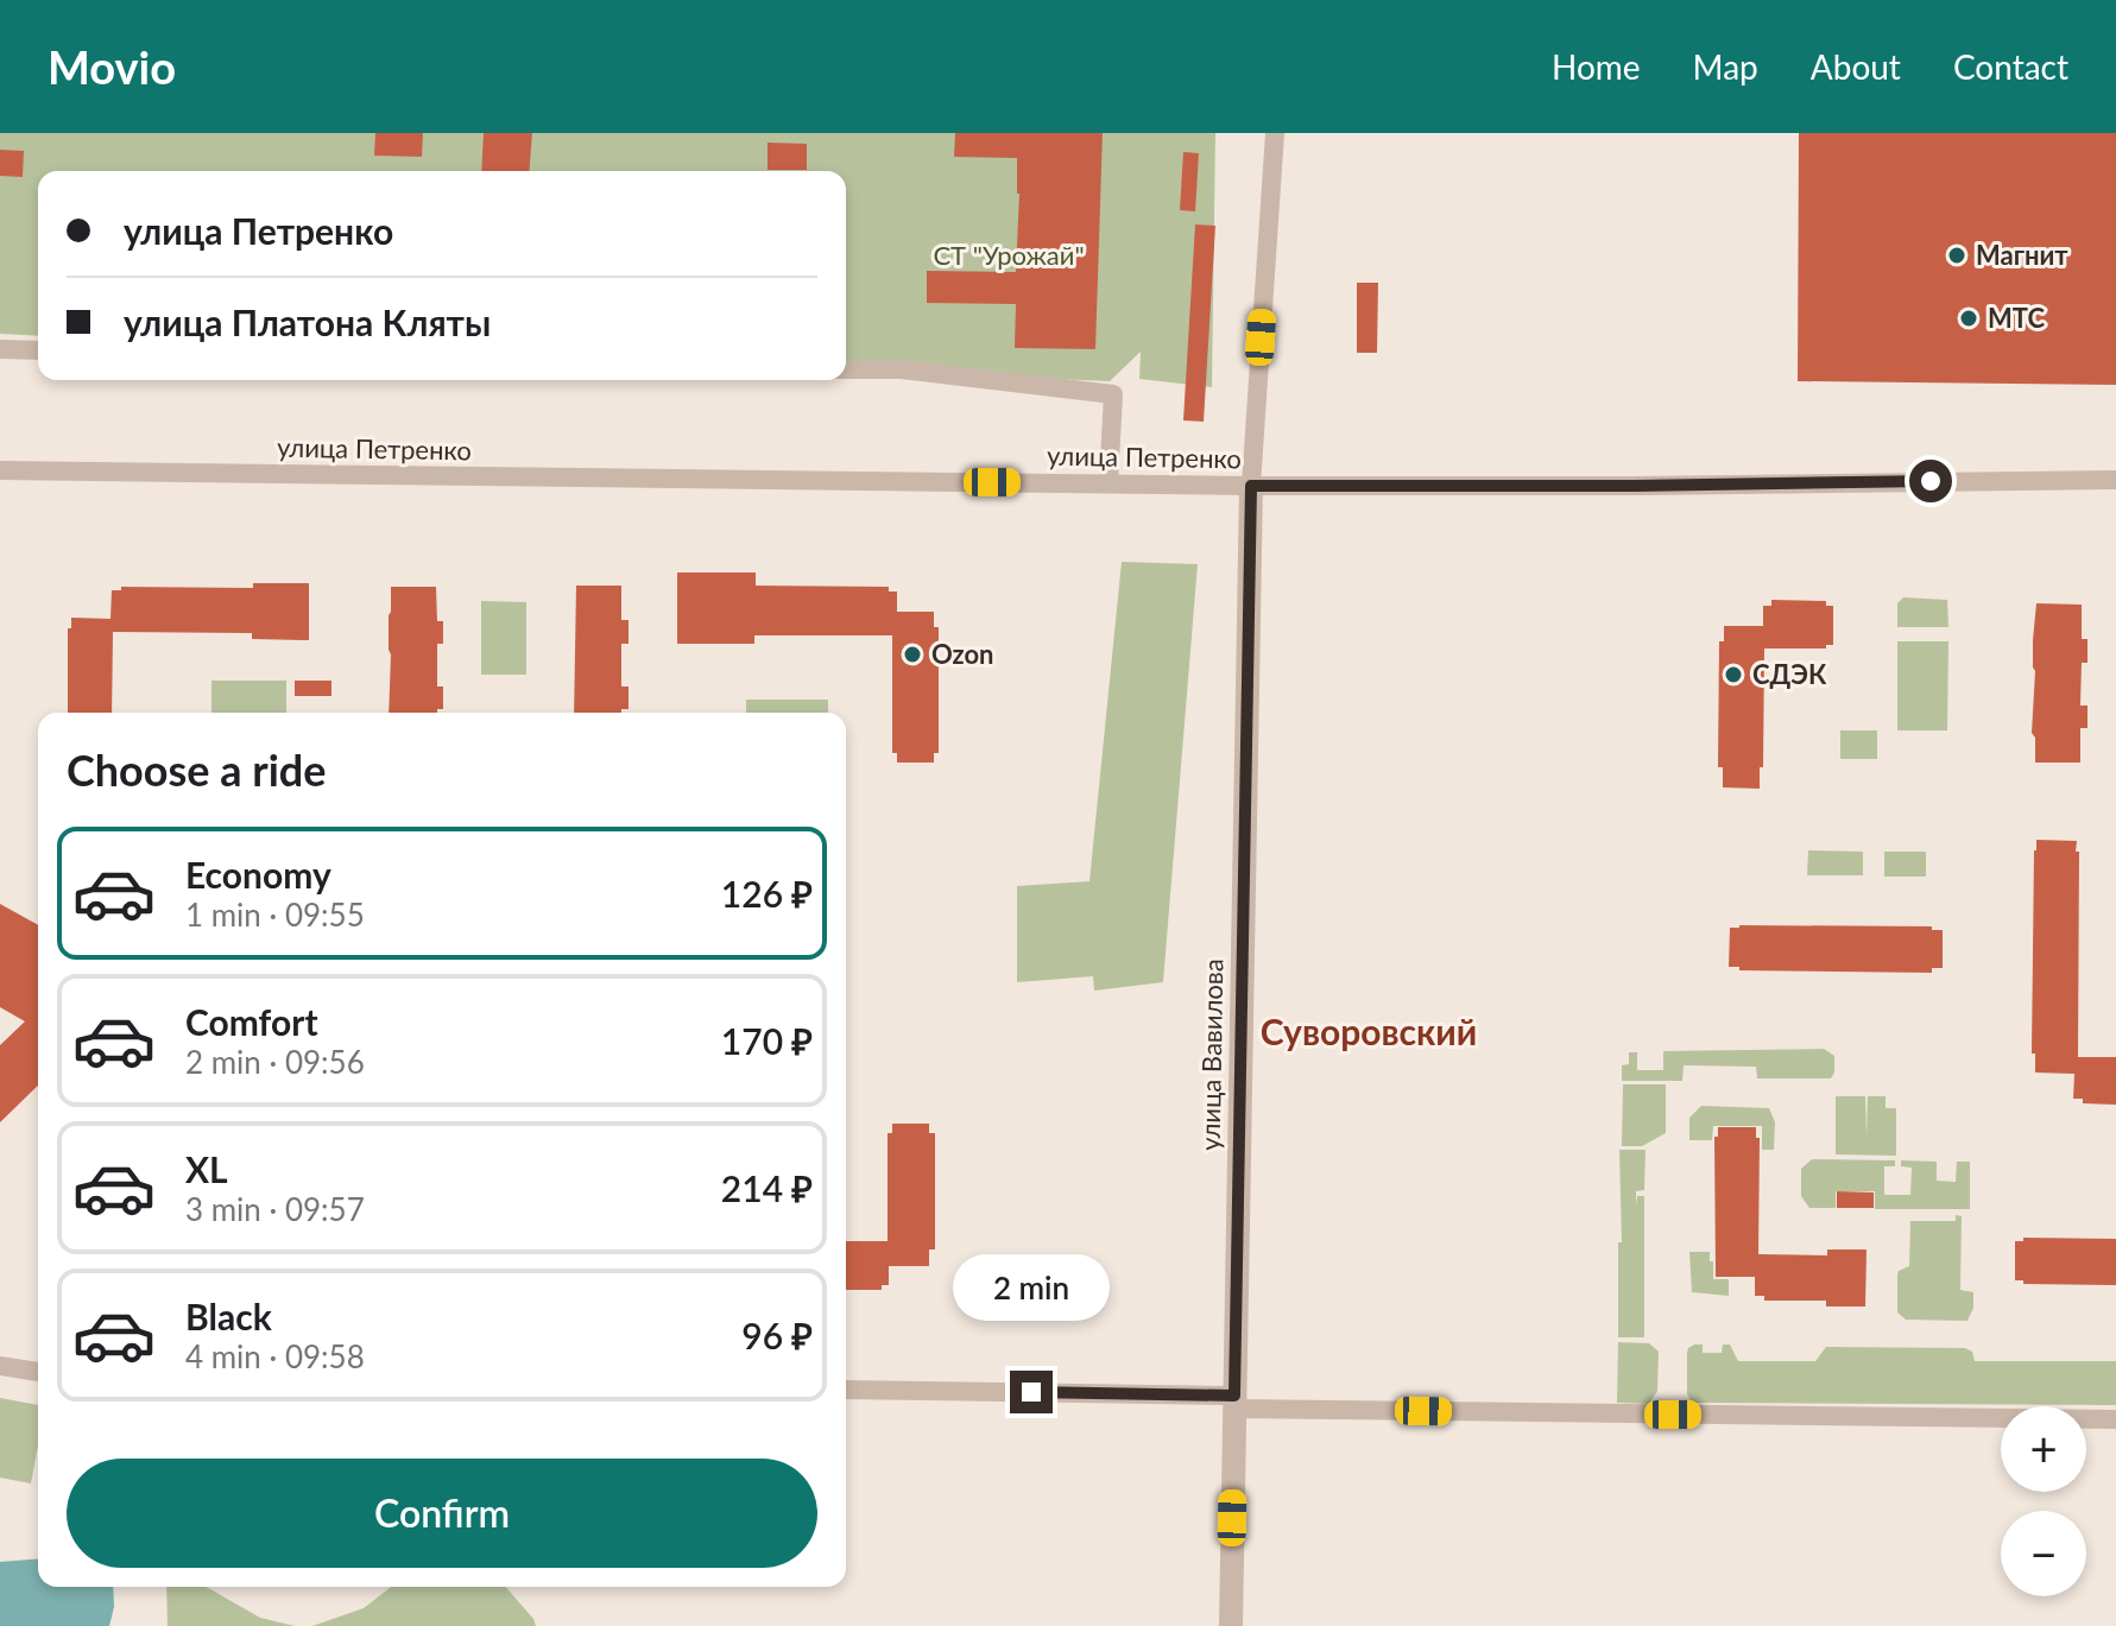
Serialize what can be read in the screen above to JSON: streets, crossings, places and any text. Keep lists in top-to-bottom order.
{
  "streets": {
    "street": ["улица Петренко", "улица Вавилова"]
  },
  "crossings": [
    ["улица Петренко", "улица Вавилова"]
  ],
  "districts": ["Суворовский"],
  "parks": ["СТ \"Урожай\""],
  "places": [
    "Магнит",
    "МТС",
    "Ozon",
    "СДЭК"
  ],
  "page": {
    "header": "Movio",
    "nav": [
      "Home",
      "Map",
      "About",
      "Contact"
    ],
    "banner": ["улица Петренко", "улица Платона Кляты"],
    "heading": "Choose a ride",
    "list": [
      {
        "name": "Economy",
        "note": "1 min · 09:55",
        "value": "126 ₽"
      },
      {
        "name": "Comfort",
        "note": "2 min · 09:56",
        "value": "170 ₽"
      },
      {
        "name": "XL",
        "note": "3 min · 09:57",
        "value": "214 ₽"
      },
      {
        "name": "Black",
        "note": "4 min · 09:58",
        "value": "96 ₽"
      }
    ],
    "bubble": "2 min",
    "map_buttons": ["+", "−"],
    "buttons": "Confirm"
  }
}
